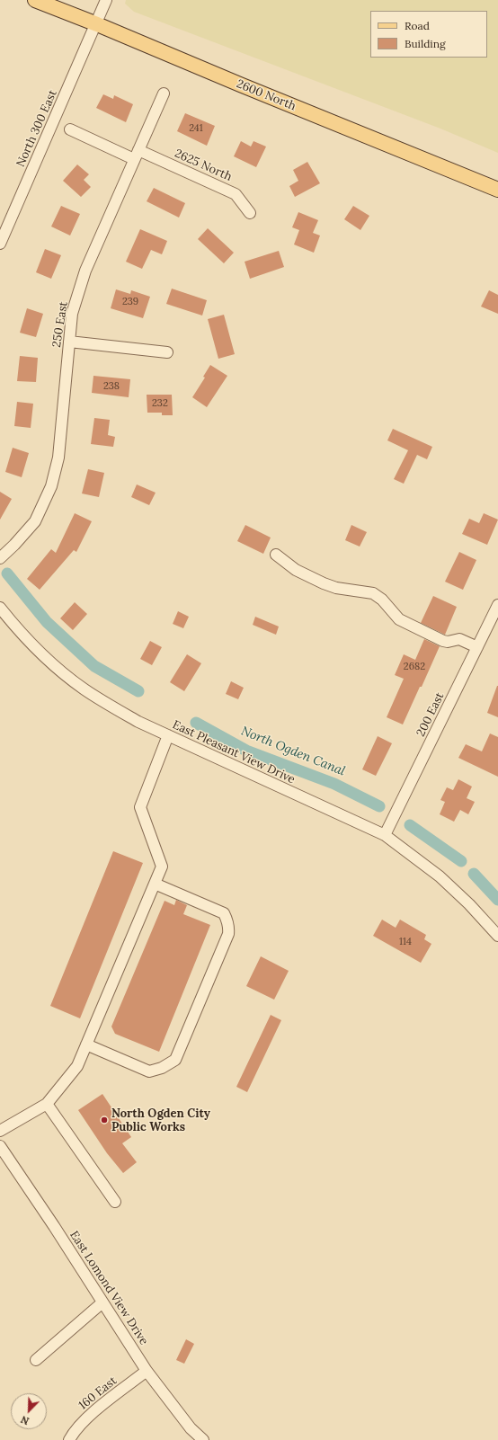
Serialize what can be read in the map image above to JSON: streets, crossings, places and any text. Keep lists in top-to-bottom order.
{
  "streets": {
    "main road": ["2600 North"],
    "street": [
      "North 300 East",
      "2625 North",
      "250 East",
      "200 East",
      "East Pleasant View Drive",
      "East Lomond View Drive",
      "160 East"
    ]
  },
  "crossings": [
    ["2600 North", "North 300 East"],
    ["2625 North", "250 East"],
    ["200 East", "East Pleasant View Drive"],
    ["East Lomond View Drive", "160 East"]
  ],
  "water": ["North Ogden Canal"],
  "places": ["North Ogden City Public Works"],
  "house_numbers": [
    "241",
    "239",
    "238",
    "232",
    "2682",
    "114"
  ],
  "legend": ["Road", "Building"],
  "north": "bottom left"
}
